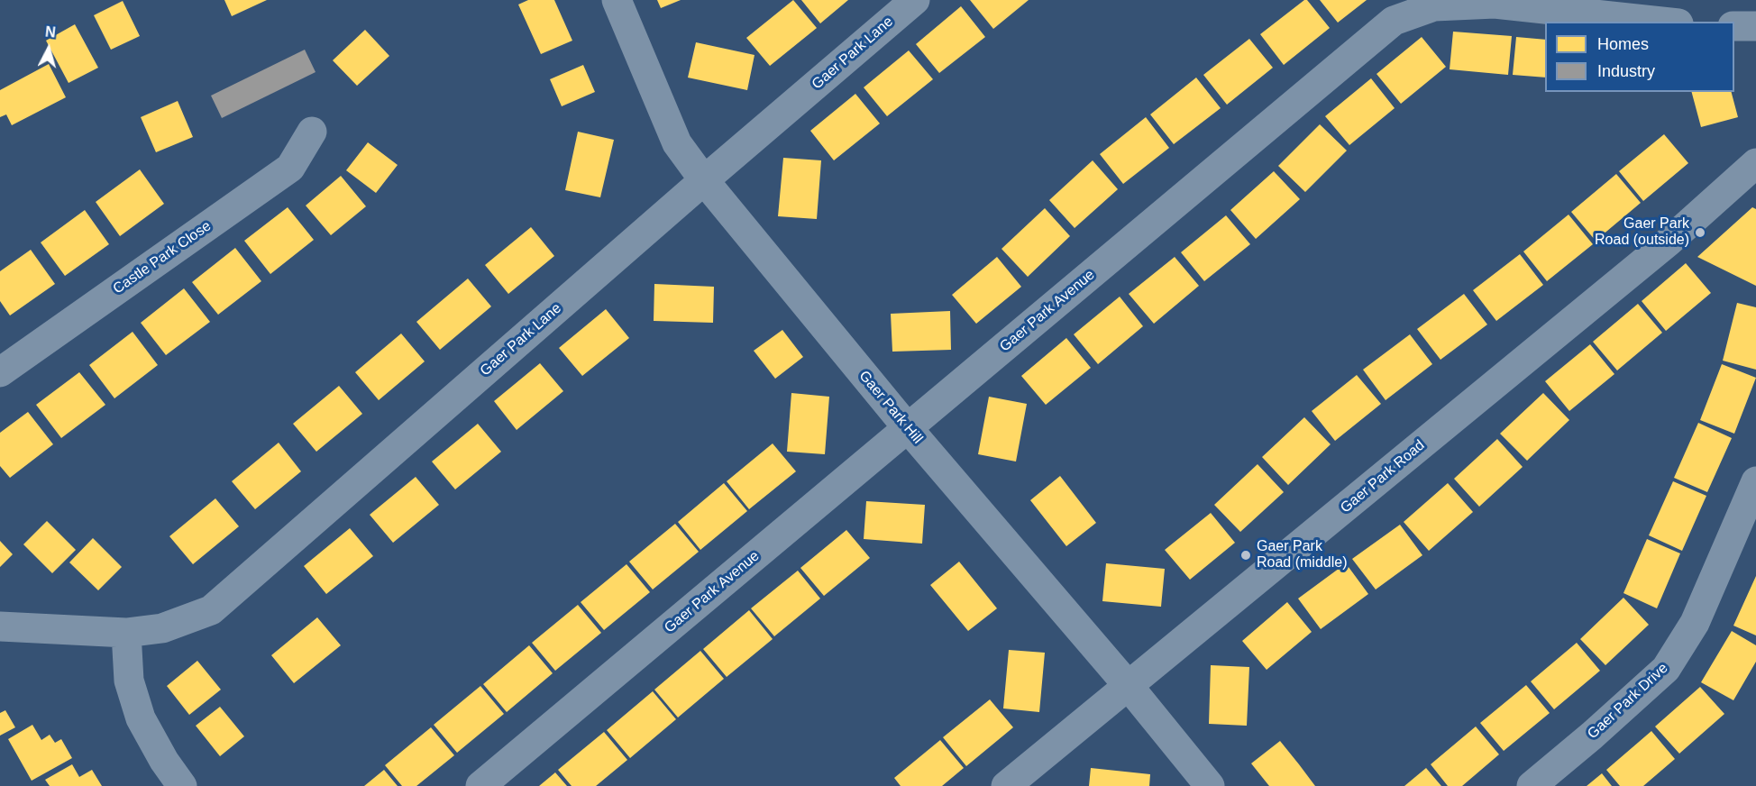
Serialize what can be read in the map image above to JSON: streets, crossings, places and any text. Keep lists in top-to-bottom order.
{
  "streets": {
    "street": [
      "Gaer Park Lane",
      "Castle Park Close",
      "Gaer Park Avenue",
      "Gaer Park Hill",
      "Gaer Park Road",
      "Gaer Park Drive"
    ]
  },
  "crossings": [
    ["Gaer Park Lane", "Gaer Park Hill"],
    ["Gaer Park Avenue", "Gaer Park Hill"],
    ["Gaer Park Hill", "Gaer Park Road"]
  ],
  "places": ["Gaer Park Road (outside)", "Gaer Park Road (middle)"],
  "legend": ["Homes", "Industry"],
  "north": "top"
}
